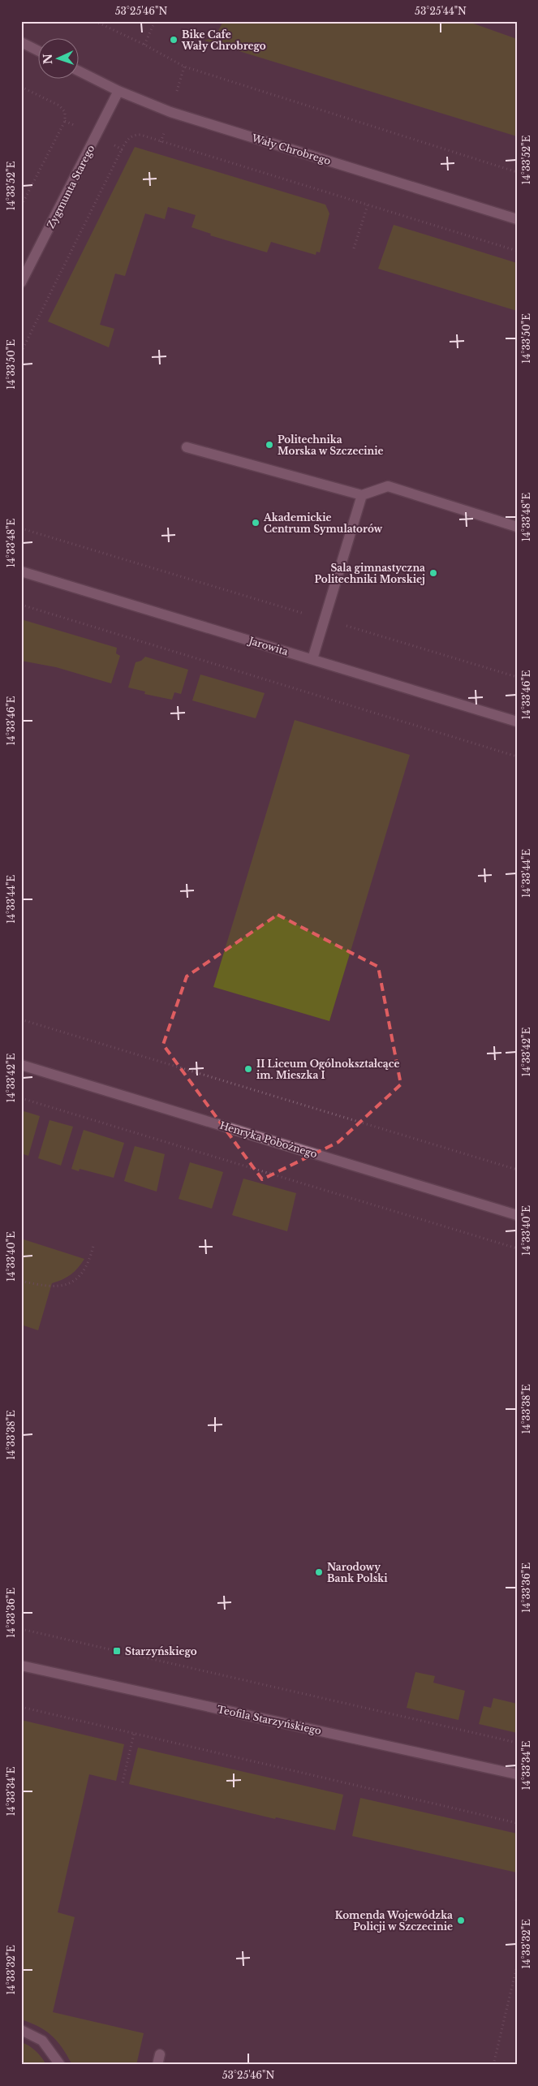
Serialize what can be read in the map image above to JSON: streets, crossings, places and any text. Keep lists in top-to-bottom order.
{
  "streets": {
    "street": [
      "Wały Chrobrego",
      "Zygmunta Starego",
      "Jarowita",
      "Henryka Pobożnego",
      "Teofila Starzyńskiego"
    ]
  },
  "crossings": [
    ["Wały Chrobrego", "Zygmunta Starego"]
  ],
  "places": {
    "other": [
      "Bike Cafe Wały Chrobrego",
      "Politechnika Morska w Szczecinie",
      "Akademickie Centrum Symulatorów",
      "Sala gimnastyczna Politechniki Morskiej",
      "II Liceum Ogólnokształcące im. Mieszka I",
      "Narodowy Bank Polski",
      "Komenda Wojewódzka Policji w Szczecinie"
    ],
    "transit": ["Starzyńskiego"]
  },
  "north": "left",
  "coordinates": [
    "53°25'46\"N",
    "53°25'44\"N",
    "14°33'52\"E",
    "14°33'50\"E",
    "14°33'48\"E",
    "14°33'46\"E",
    "14°33'44\"E",
    "14°33'42\"E",
    "14°33'40\"E",
    "14°33'38\"E",
    "14°33'36\"E",
    "14°33'34\"E",
    "14°33'32\"E"
  ]
}
